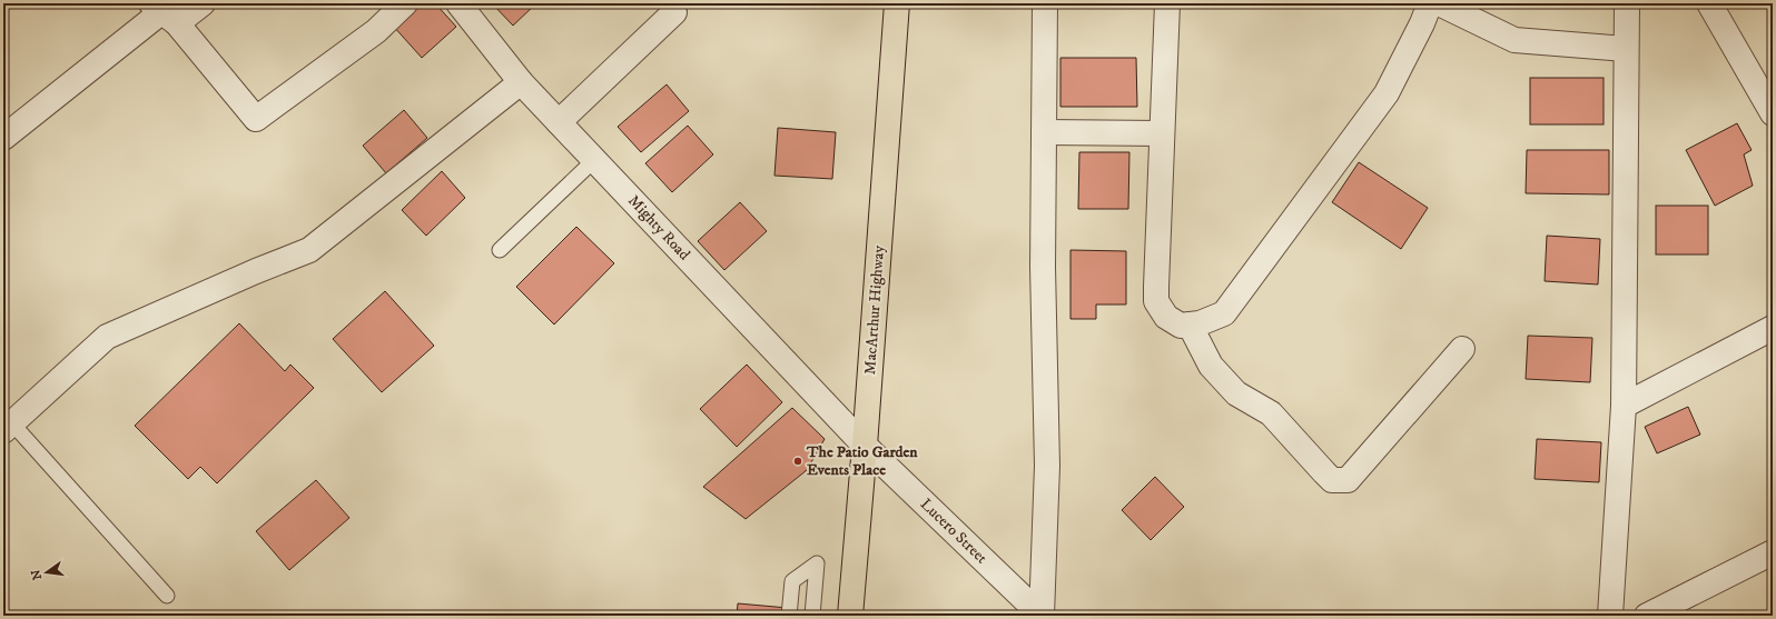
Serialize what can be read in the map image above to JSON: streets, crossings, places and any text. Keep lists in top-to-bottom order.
{
  "streets": {
    "highway": ["MacArthur Highway"],
    "street": ["Mighty Road", "Lucero Street"]
  },
  "crossings": [
    ["Mighty Road", "MacArthur Highway"],
    ["Mighty Road", "Lucero Street"],
    ["MacArthur Highway", "Lucero Street"]
  ],
  "places": ["The Patio Garden Events Place"],
  "north": "left"
}
